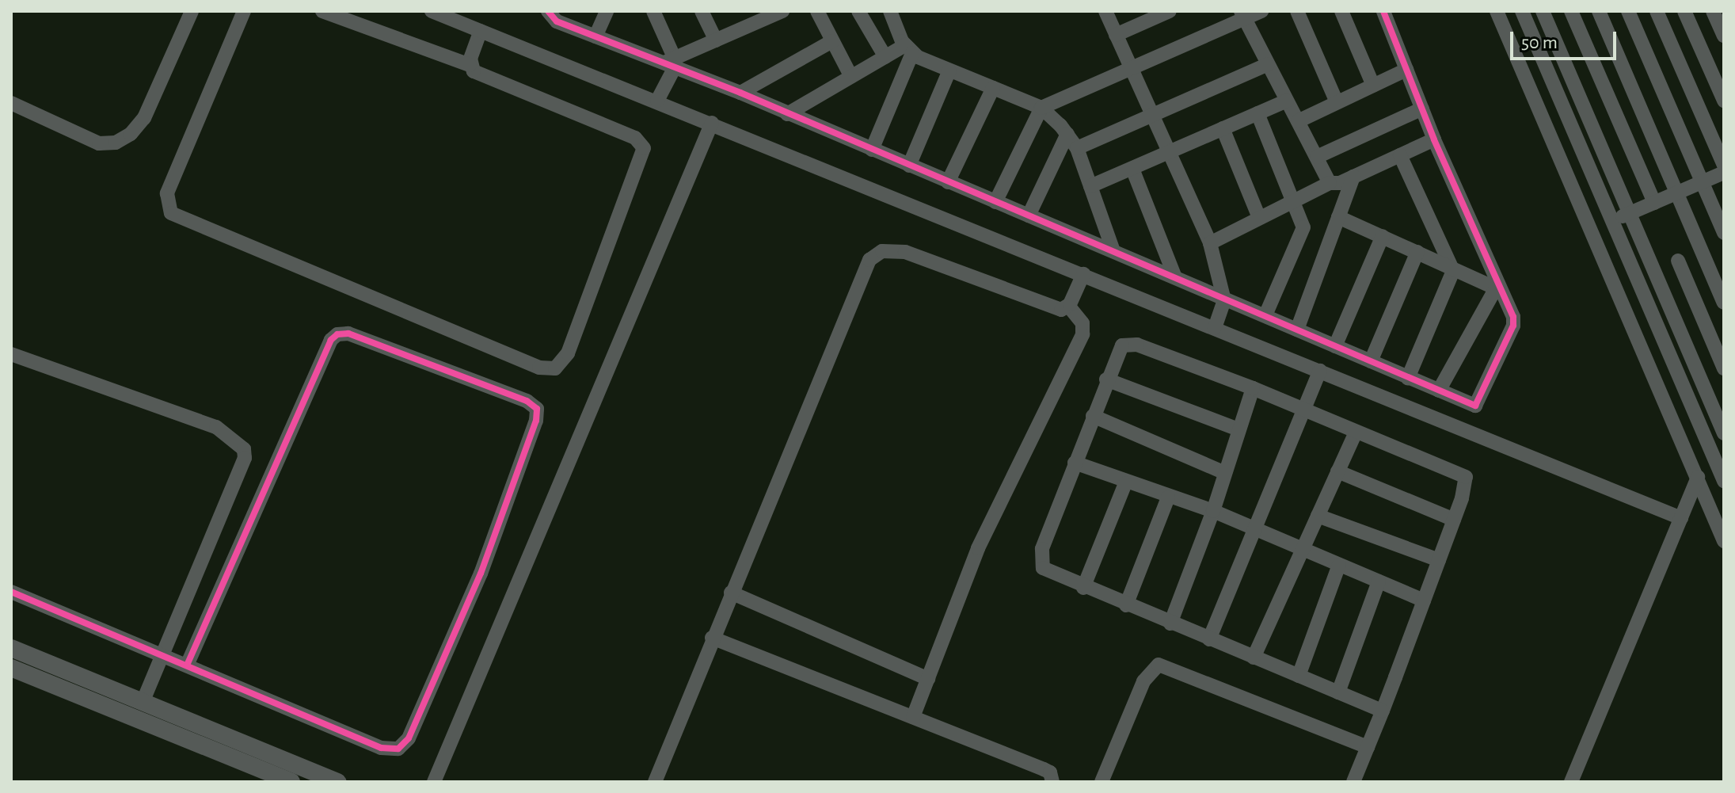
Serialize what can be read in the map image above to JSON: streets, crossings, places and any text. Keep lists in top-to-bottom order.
{
  "scale_bar": "50 m"
}
